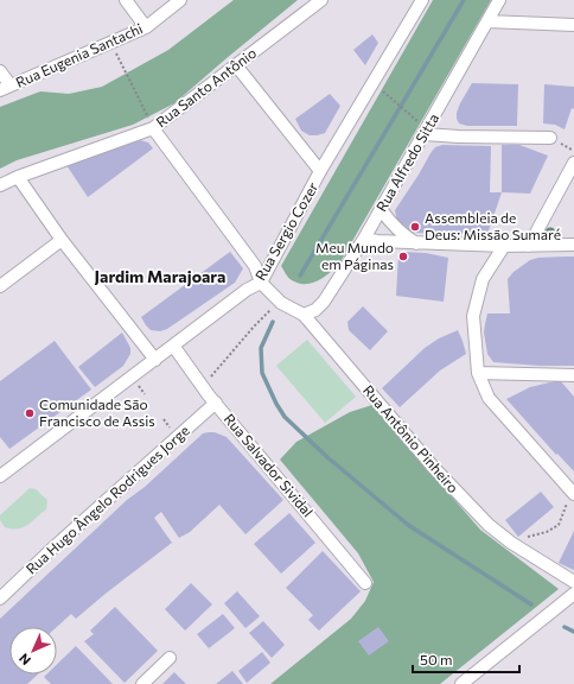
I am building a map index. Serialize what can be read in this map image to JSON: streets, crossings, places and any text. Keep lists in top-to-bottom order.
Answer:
{
  "streets": {
    "street": [
      "Rua Eugenia Santachi",
      "Rua Santo Antônio",
      "Rua Alfredo Sitta",
      "Rua Sergio Cozer",
      "Rua Antônio Pinheiro",
      "Rua Salvador Sividal",
      "Rua Hugo Ângelo Rodrigues Jorge"
    ]
  },
  "crossings": [
    ["Rua Alfredo Sitta", "Rua Antônio Pinheiro"],
    ["Rua Sergio Cozer", "Rua Antônio Pinheiro"],
    ["Rua Sergio Cozer", "Rua Salvador Sividal"],
    ["Rua Salvador Sividal", "Rua Hugo Ângelo Rodrigues Jorge"]
  ],
  "districts": ["Jardim Marajoara"],
  "places": ["Assembleia de Deus: Missão Sumaré", "Meu Mundo em Páginas", "Comunidade São Francisco de Assis"],
  "scale_bar": "50 m",
  "north": "bottom left"
}
